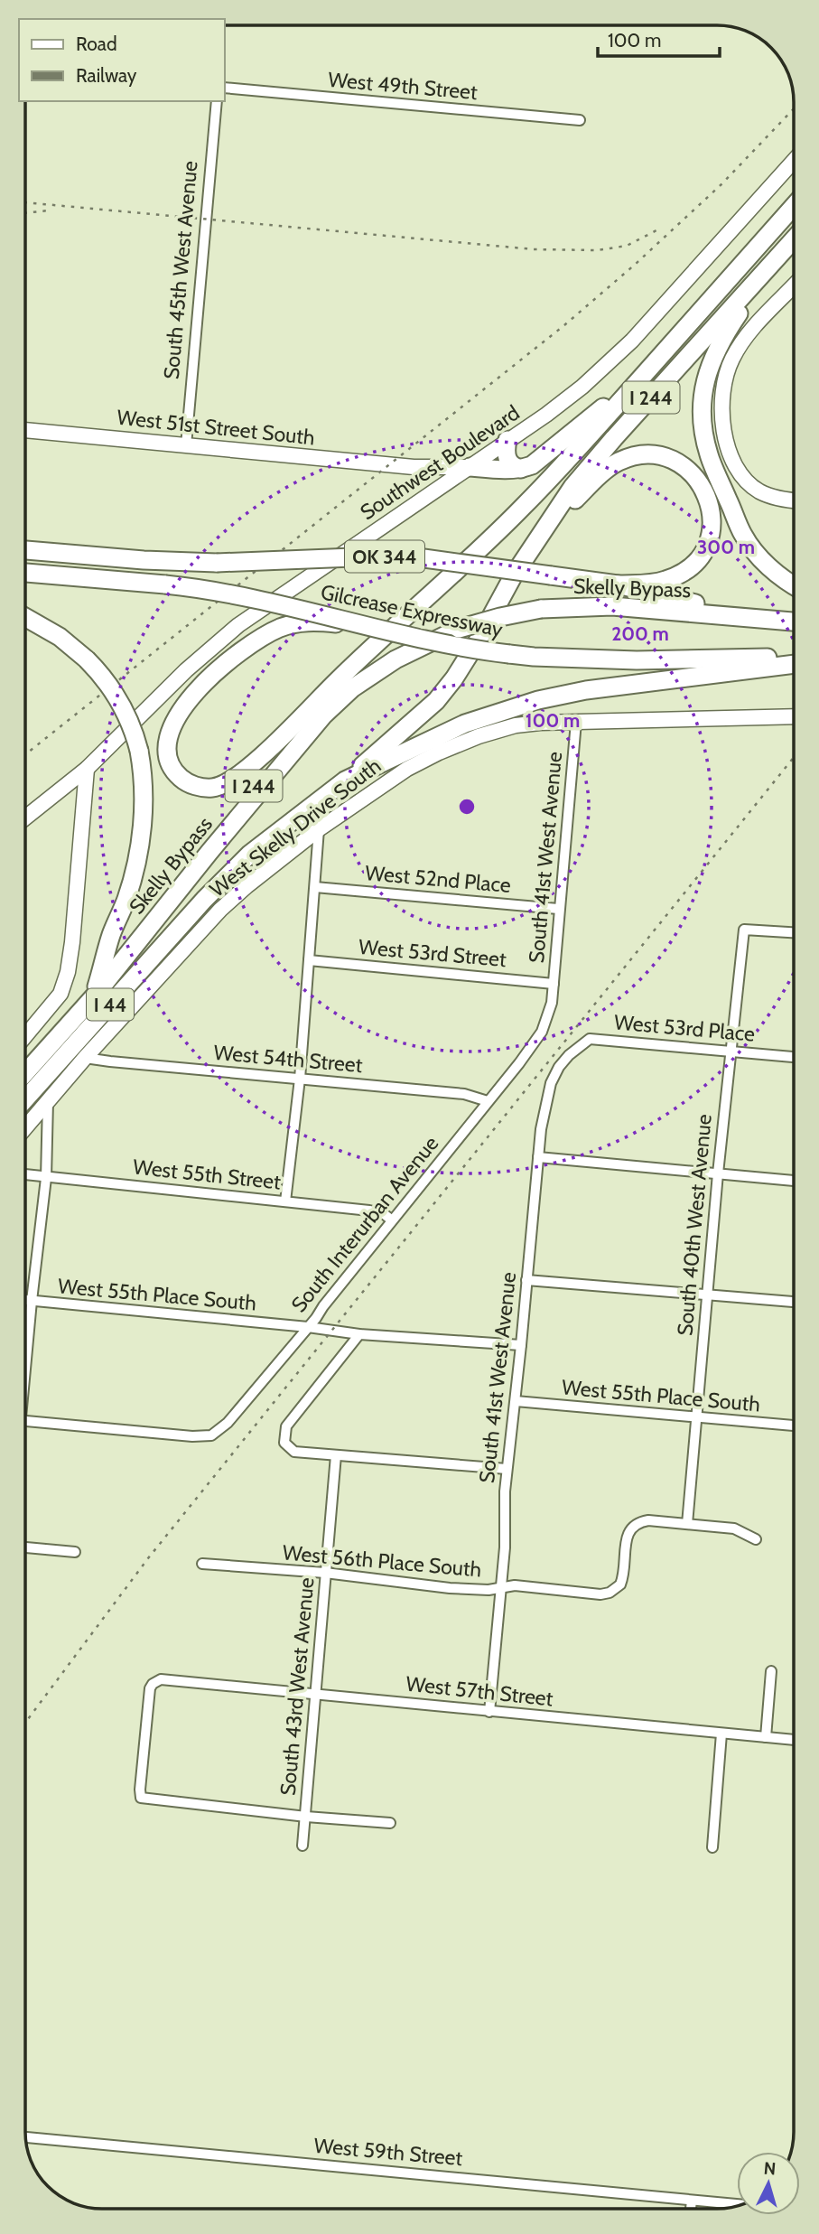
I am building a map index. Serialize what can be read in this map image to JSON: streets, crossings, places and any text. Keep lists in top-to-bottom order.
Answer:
{
  "streets": {
    "highway": [
      "I 244",
      "OK 344",
      "Skelly Bypass",
      "Gilcrease Expressway",
      "I 44"
    ],
    "street": [
      "West 49th Street",
      "South 45th West Avenue",
      "West 51st Street South",
      "Southwest Boulevard",
      "West Skelly Drive South",
      "South 41st West Avenue",
      "West 52nd Place",
      "West 53rd Street",
      "West 53rd Place",
      "West 54th Street",
      "West 55th Street",
      "South Interurban Avenue",
      "South 40th West Avenue",
      "West 55th Place South",
      "West 56th Place South",
      "South 43rd West Avenue",
      "West 57th Street",
      "West 59th Street"
    ]
  },
  "crossings": [
    ["South 45th West Avenue", "West 51st Street South"],
    ["I 244", "Skelly Bypass"],
    ["I 244", "I 44"],
    ["West 51st Street South", "Southwest Boulevard"],
    ["Skelly Bypass", "Gilcrease Expressway"],
    ["West Skelly Drive South", "South 41st West Avenue"],
    ["West Skelly Drive South", "West 54th Street"],
    ["South 41st West Avenue", "West 52nd Place"],
    ["South 41st West Avenue", "West 53rd Street"],
    ["South 41st West Avenue", "West 53rd Place"],
    ["South 41st West Avenue", "South Interurban Avenue"],
    ["South 41st West Avenue", "West 55th Place South"],
    ["South 41st West Avenue", "West 56th Place South"],
    ["South 41st West Avenue", "West 57th Street"],
    ["West 53rd Place", "South 40th West Avenue"],
    ["West 54th Street", "South Interurban Avenue"],
    ["West 55th Street", "South Interurban Avenue"],
    ["South Interurban Avenue", "West 55th Place South"],
    ["South 40th West Avenue", "West 55th Place South"],
    ["South 40th West Avenue", "West 56th Place South"],
    ["West 56th Place South", "South 43rd West Avenue"],
    ["South 43rd West Avenue", "West 57th Street"]
  ],
  "legend": ["Road", "Railway"],
  "scale_bar": "100 m",
  "north": "top",
  "rings": ["300 m", "200 m", "100 m"]
}
